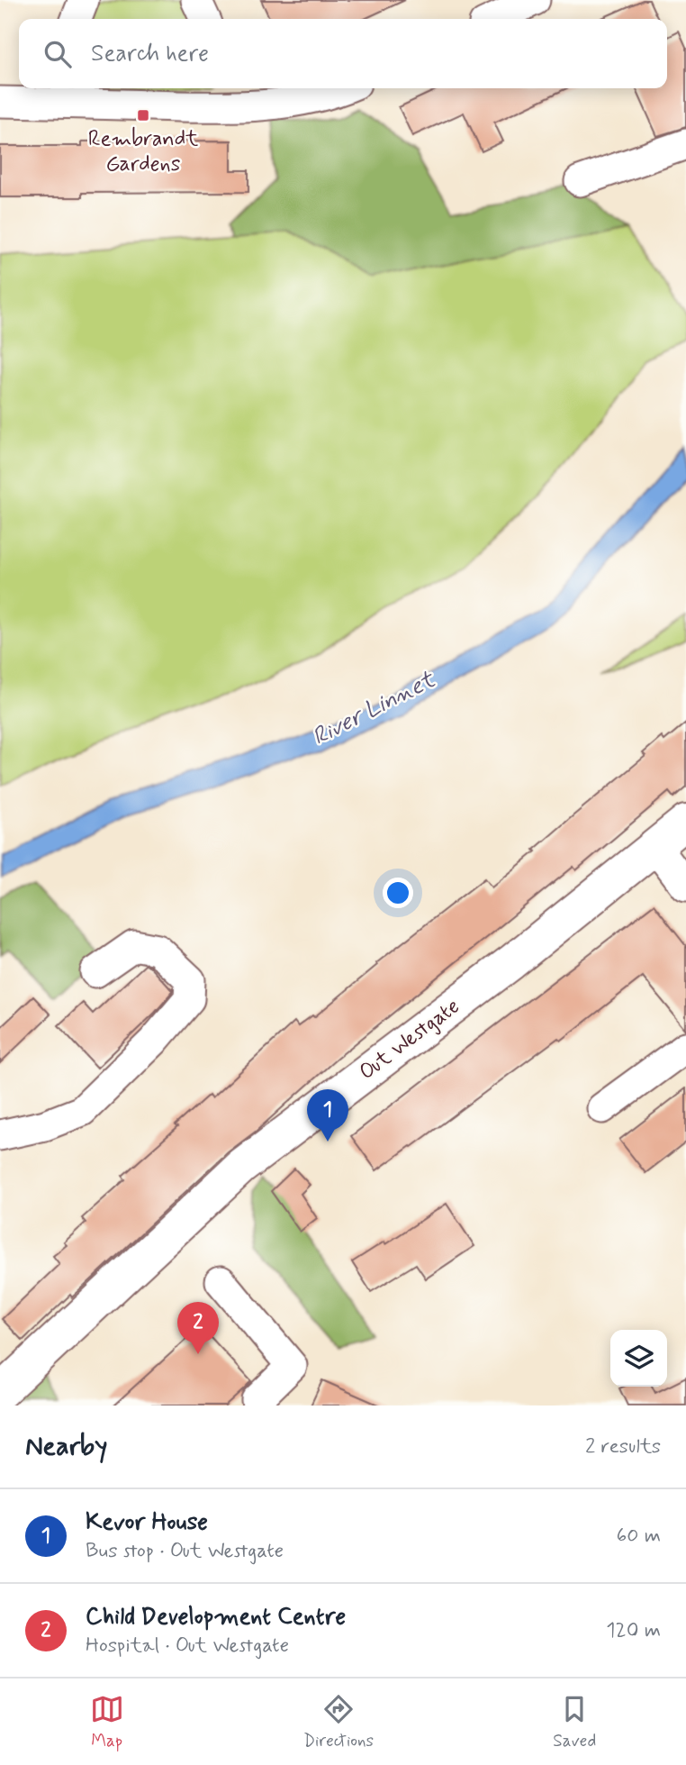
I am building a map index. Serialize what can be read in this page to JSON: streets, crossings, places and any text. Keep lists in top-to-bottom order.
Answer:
{
  "streets": {
    "main road": ["Out Westgate"]
  },
  "water": ["River Linnet"],
  "places": {
    "transit": ["Rembrandt Gardens"]
  },
  "page": {
    "search": "Search here",
    "pins": ["1", "2"],
    "heading": ["Nearby", "2 results"],
    "list": [
      {
        "mark": "1",
        "name": "Kevor House",
        "note": "Bus stop · Out Westgate",
        "value": "60 m"
      },
      {
        "mark": "2",
        "name": "Child Development Centre",
        "note": "Hospital · Out Westgate",
        "value": "120 m"
      }
    ],
    "nav": ["Map", "Directions", "Saved"]
  }
}
